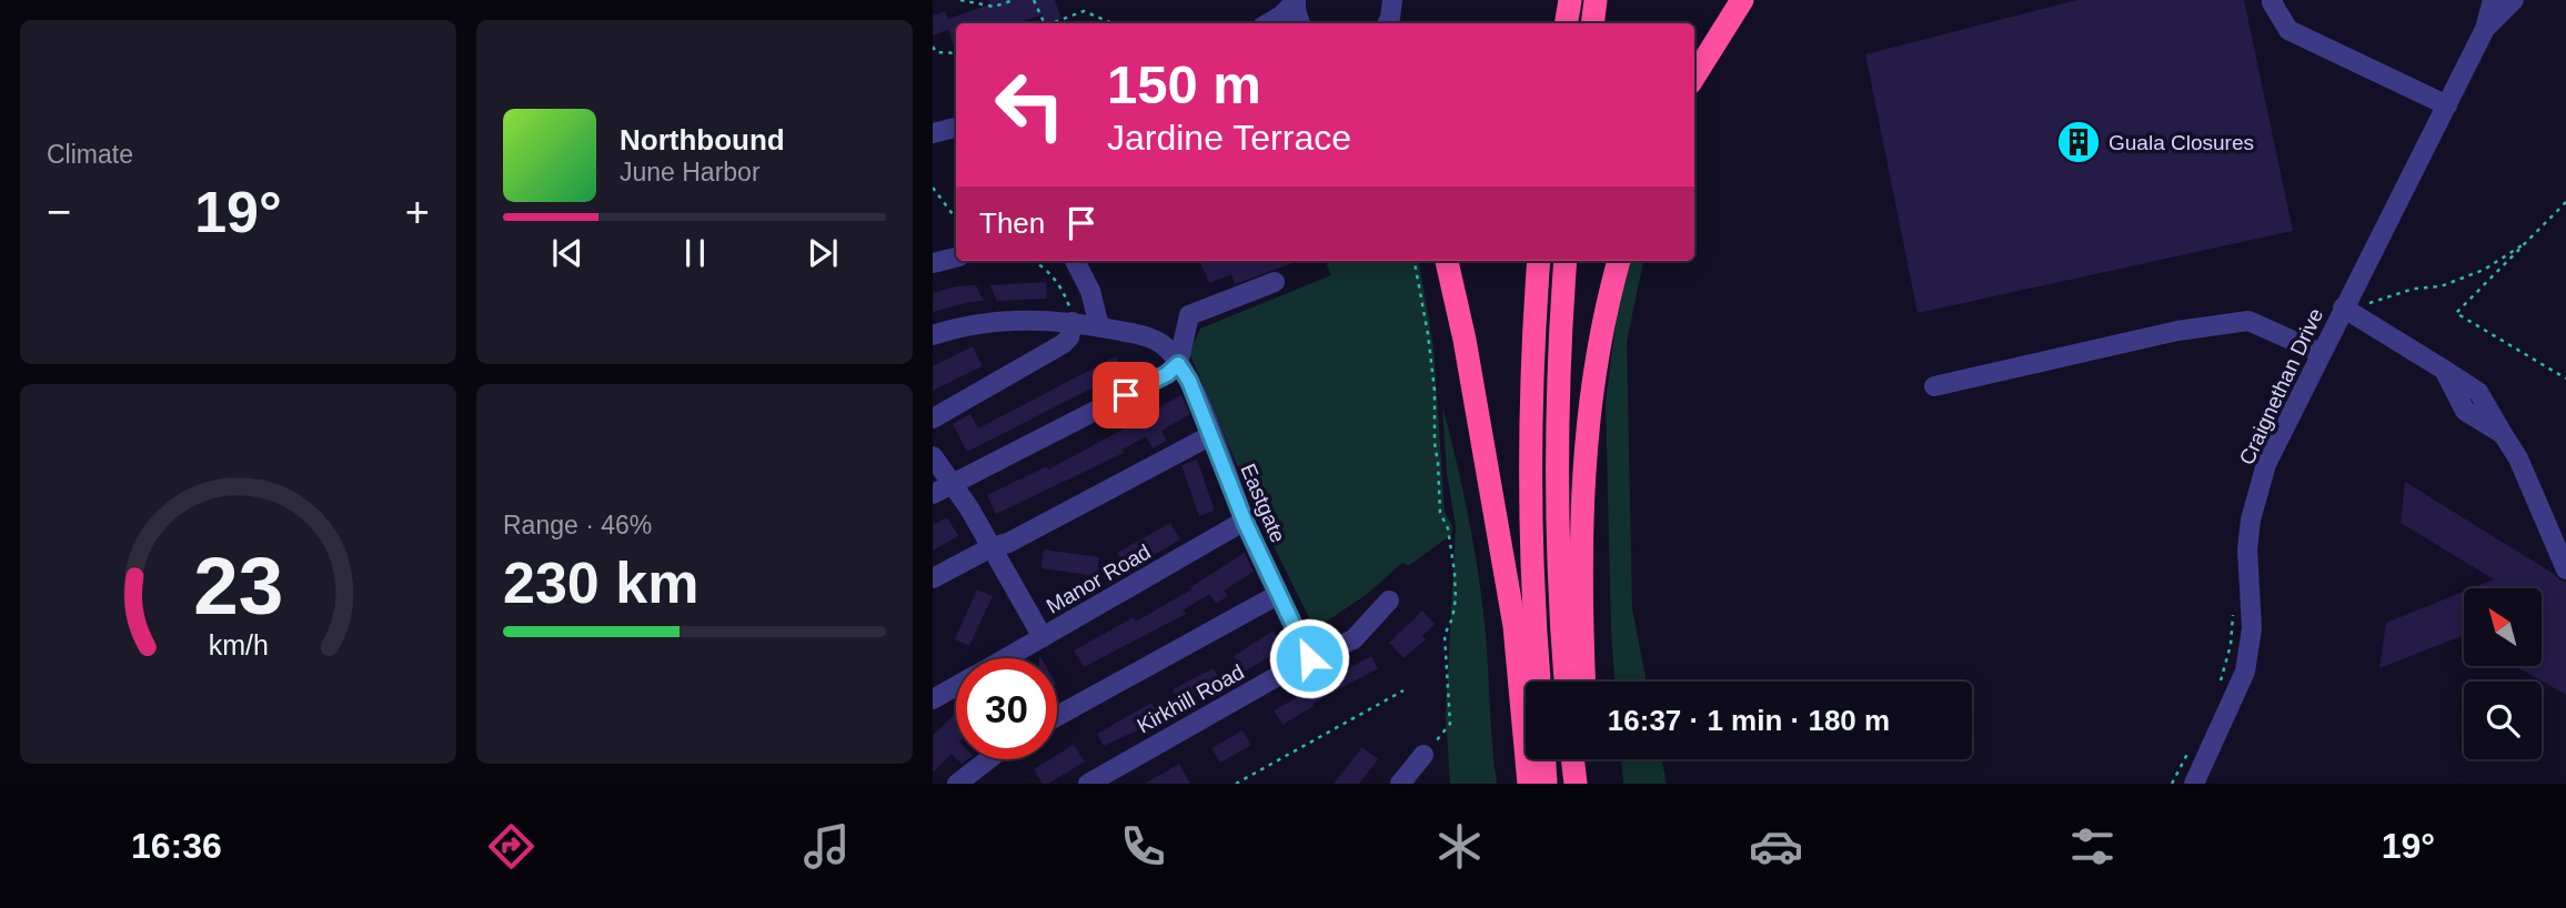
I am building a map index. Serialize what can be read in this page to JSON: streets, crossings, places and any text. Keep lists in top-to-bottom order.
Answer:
{
  "streets": {
    "street": [
      "Craignethan Drive",
      "Eastgate",
      "Manor Road",
      "Kirkhill Road"
    ]
  },
  "crossings": [
    ["Eastgate", "Manor Road"],
    ["Eastgate", "Kirkhill Road"]
  ],
  "places": {
    "building": ["Guala Closures"]
  },
  "north": "top left",
  "page": {
    "tile": [
      "Climate",
      ["Range · 46%", "230 km"]
    ],
    "turn": ["150 m", "Jardine Terrace"],
    "song": ["Northbound", "June Harbor"],
    "heat": ["−", "19°", "+"],
    "then": "Then",
    "limit": "30",
    "trip": "16:37 · 1 min · 180 m",
    "tabs": ["16:36", "19°"],
    "gauge": ["23", "km/h"]
  }
}
